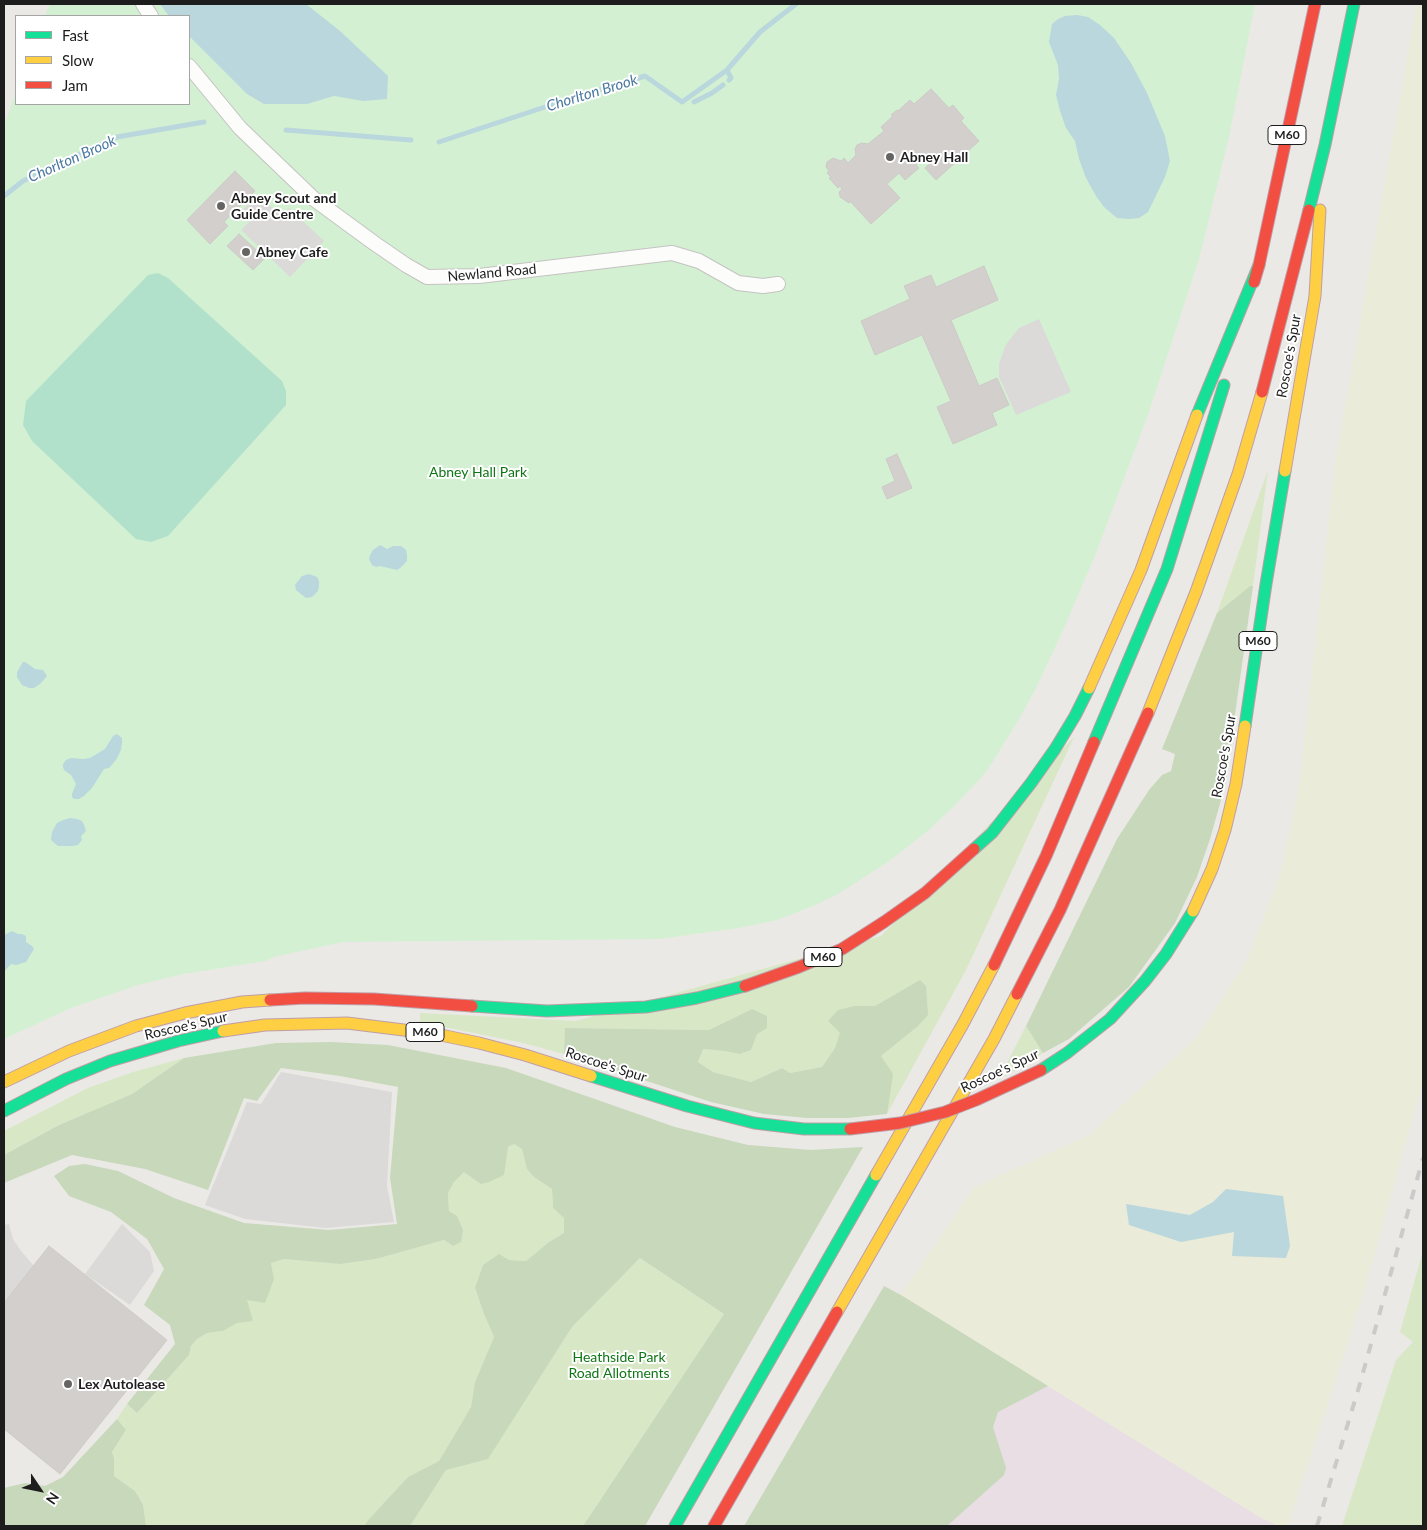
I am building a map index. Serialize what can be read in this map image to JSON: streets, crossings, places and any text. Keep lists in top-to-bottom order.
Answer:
{
  "streets": {
    "highway": ["M60", "Roscoe's Spur"],
    "street": ["Newland Road"]
  },
  "crossings": [
    ["M60", "Roscoe's Spur"]
  ],
  "water": ["Chorlton Brook"],
  "parks": ["Abney Hall Park", "Heathside Park Road Allotments"],
  "places": [
    "Abney Hall",
    "Abney Scout and Guide Centre",
    "Abney Cafe",
    "Lex Autolease"
  ],
  "legend": ["Fast", "Slow", "Jam"],
  "north": "bottom right"
}
